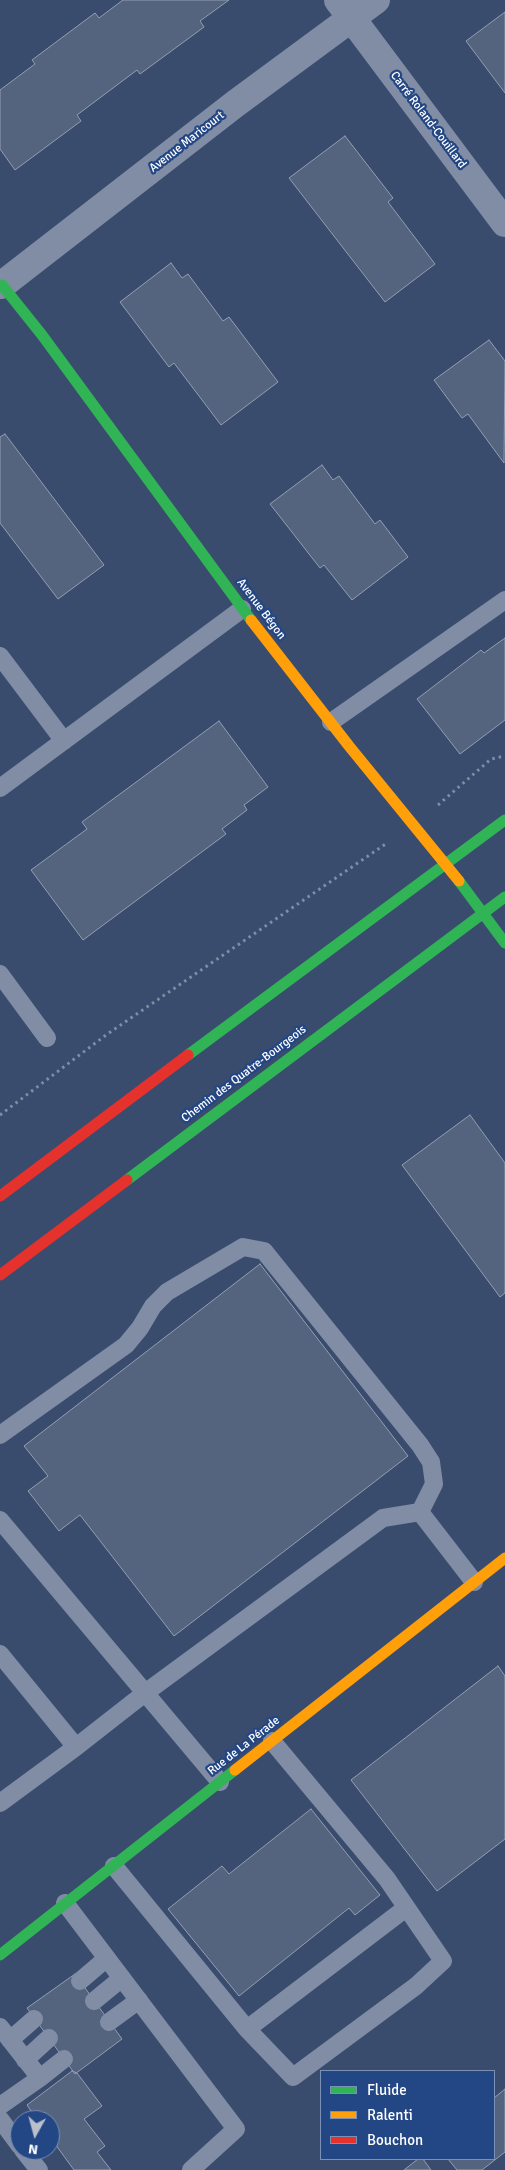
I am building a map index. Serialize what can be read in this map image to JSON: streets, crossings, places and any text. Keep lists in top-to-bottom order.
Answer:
{
  "streets": {
    "street": [
      "Carré Roland-Couillard",
      "Avenue Maricourt",
      "Avenue Bégon",
      "Chemin des Quatre-Bourgeois",
      "Rue de La Pérade"
    ]
  },
  "crossings": [
    ["Carré Roland-Couillard", "Avenue Maricourt"],
    ["Avenue Maricourt", "Avenue Bégon"],
    ["Avenue Bégon", "Chemin des Quatre-Bourgeois"]
  ],
  "legend": ["Fluide", "Ralenti", "Bouchon"],
  "north": "bottom"
}
